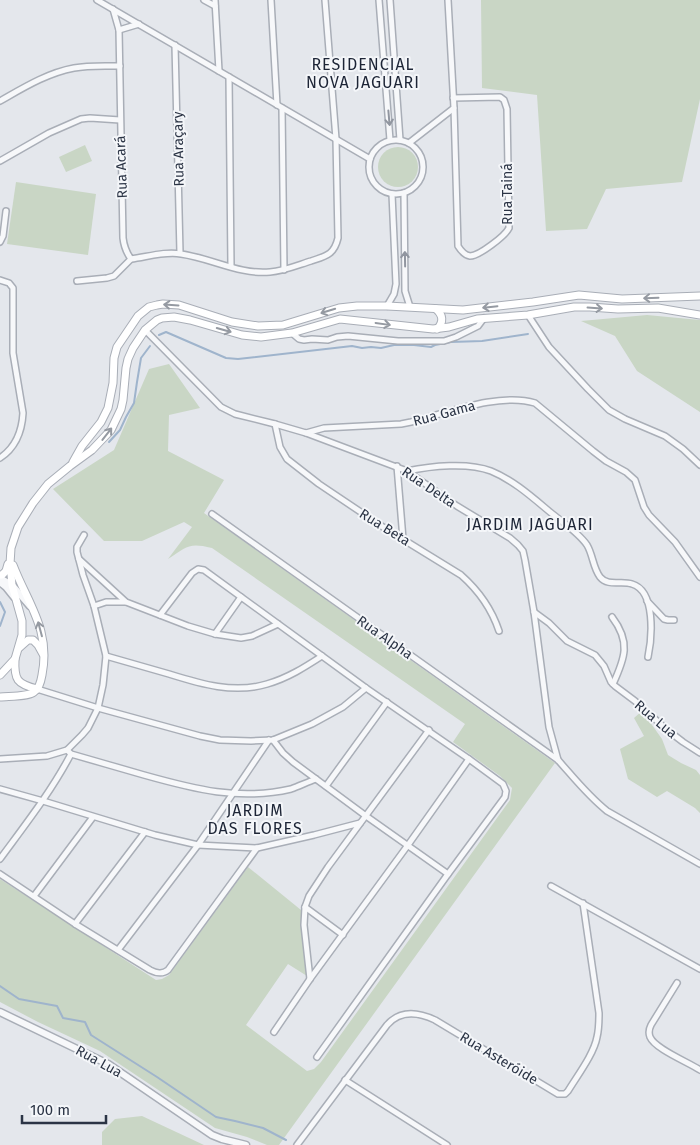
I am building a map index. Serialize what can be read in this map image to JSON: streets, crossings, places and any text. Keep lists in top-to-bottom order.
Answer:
{
  "streets": {
    "street": [
      "Rua Araçary",
      "Rua Acará",
      "Rua Tainá",
      "Rua Gama",
      "Rua Delta",
      "Rua Beta",
      "Rua Alpha",
      "Rua Lua",
      "Rua Asteróide"
    ]
  },
  "crossings": [
    ["Rua Gama", "Rua Delta"],
    ["Rua Gama", "Rua Beta"],
    ["Rua Delta", "Rua Alpha"]
  ],
  "districts": ["RESIDENCIAL NOVA JAGUARI", "JARDIM JAGUARI", "JARDIM DAS FLORES"],
  "scale_bar": "100 m"
}
